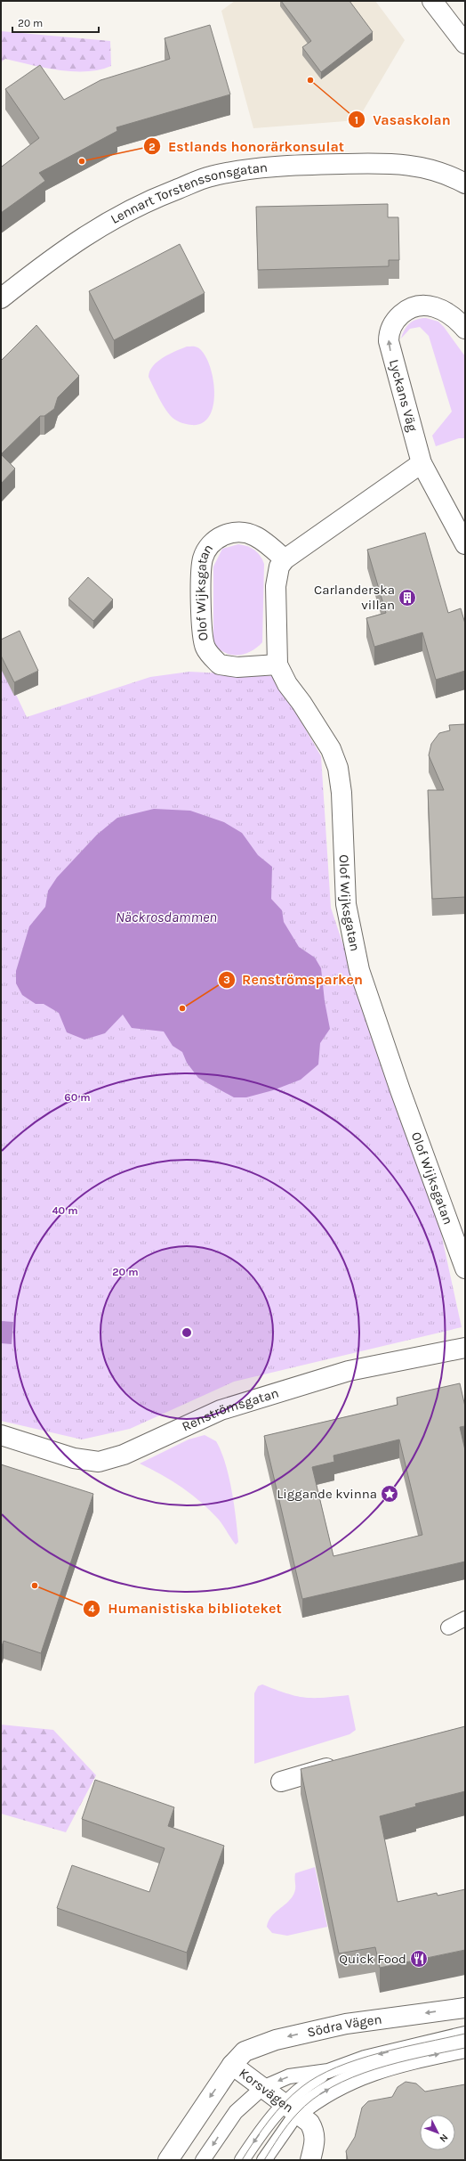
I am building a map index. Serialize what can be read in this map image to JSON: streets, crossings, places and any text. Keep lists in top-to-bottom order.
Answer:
{
  "streets": {
    "street": [
      "Lennart Torstenssonsgatan",
      "Lyckans Väg",
      "Olof Wijksgatan",
      "Renströmsgatan",
      "Södra Vägen",
      "Korsvägen"
    ]
  },
  "crossings": [
    ["Södra Vägen", "Korsvägen"]
  ],
  "one_way": ["Korsvägen"],
  "water": ["Näckrosdammen"],
  "places": {
    "other": [
      "Vasaskolan",
      "Estlands honorärkonsulat",
      "Renströmsparken",
      "Humanistiska biblioteket"
    ],
    "building": ["Carlanderska villan"],
    "place": ["Liggande kvinna"],
    "restaurant": ["Quick Food"]
  },
  "scale_bar": "20 m",
  "north": "bottom right",
  "rings": ["60 m", "40 m", "20 m"]
}
